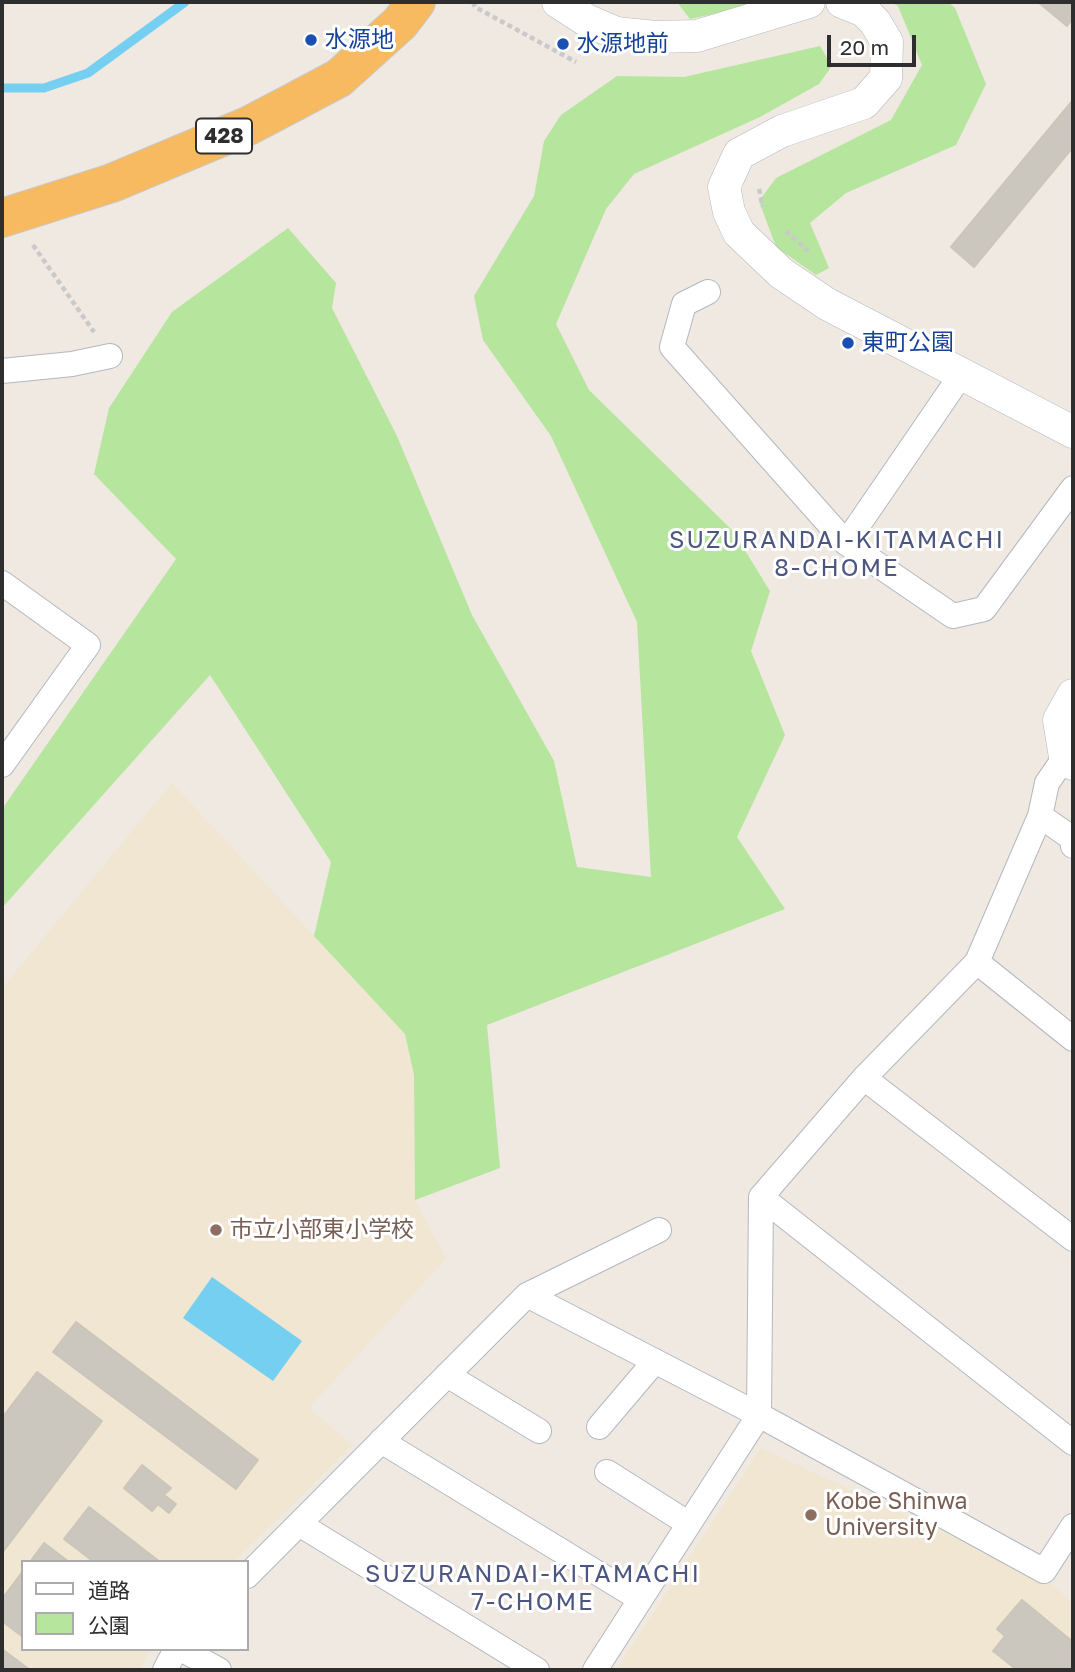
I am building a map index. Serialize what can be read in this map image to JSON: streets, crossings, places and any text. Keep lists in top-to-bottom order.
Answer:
{
  "streets": {
    "highway": ["428"]
  },
  "districts": ["SUZURANDAI-KITAMACHI 8-CHOME", "SUZURANDAI-KITAMACHI 7-CHOME"],
  "places": [
    "水源地",
    "水源地前",
    "東町公園",
    "市立小部東小学校",
    "Kobe Shinwa University"
  ],
  "legend": ["道路", "公園"],
  "scale_bar": "20 m"
}
